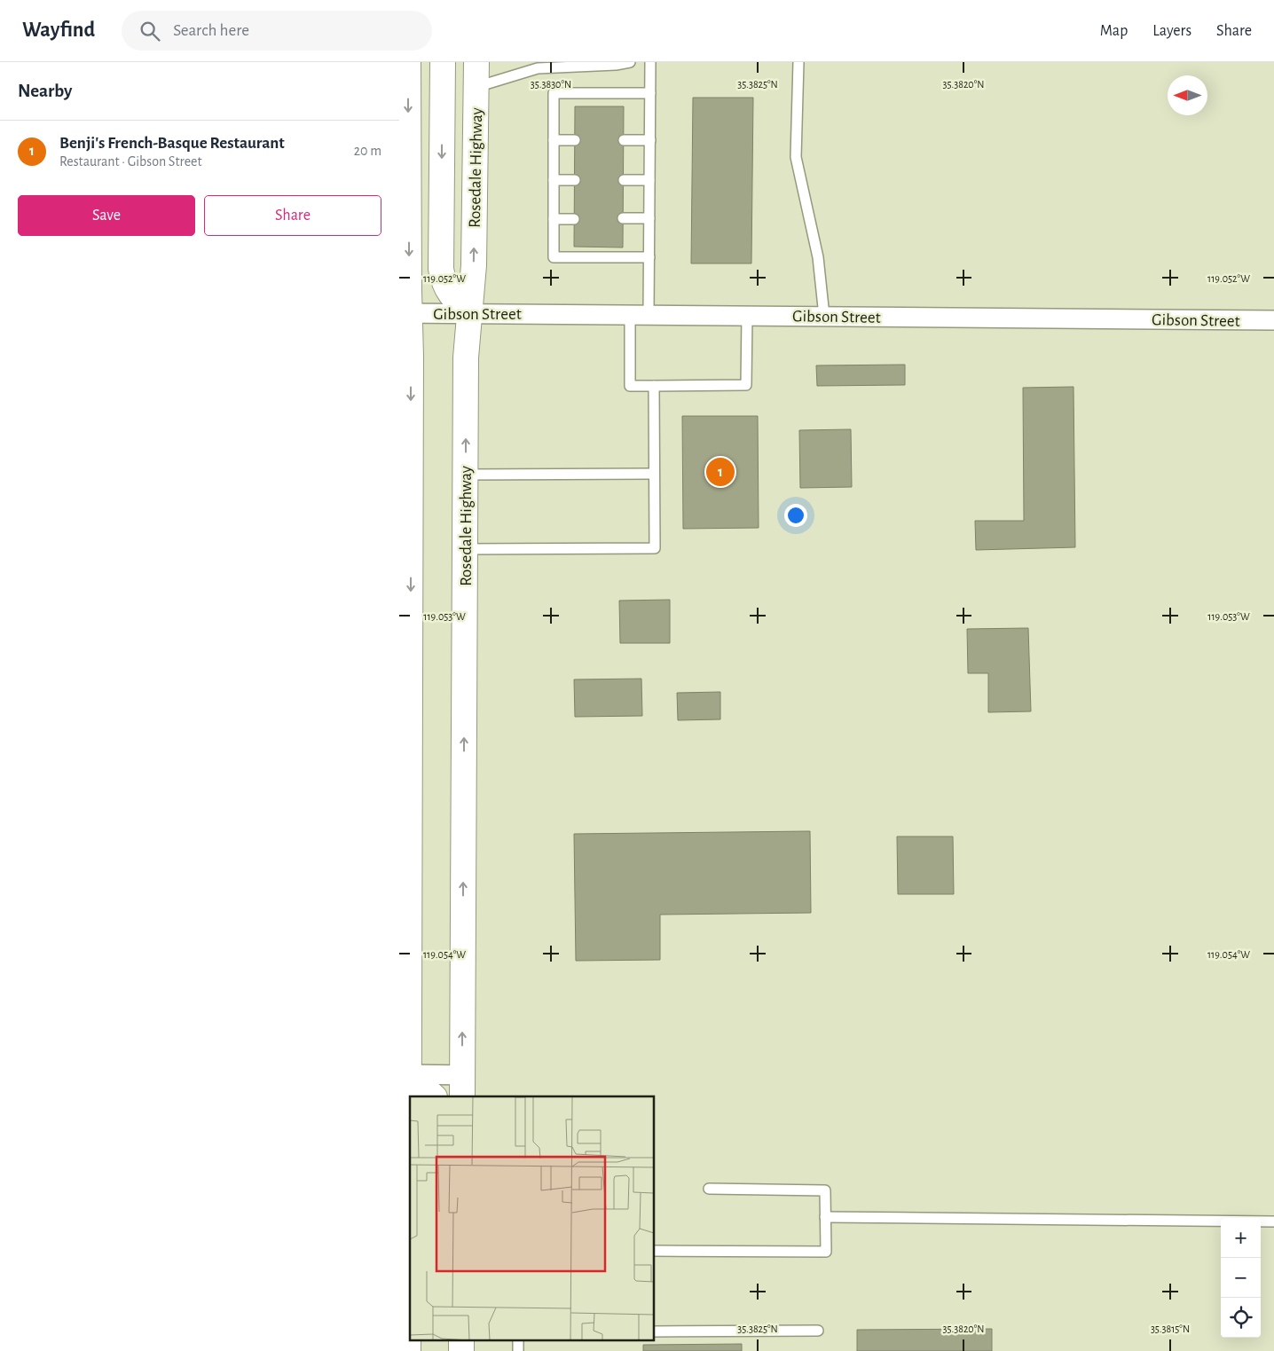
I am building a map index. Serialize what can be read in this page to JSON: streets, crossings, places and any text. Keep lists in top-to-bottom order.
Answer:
{
  "streets": {
    "main road": ["Rosedale Highway"],
    "street": ["Gibson Street"]
  },
  "crossings": [
    ["Rosedale Highway", "Gibson Street"]
  ],
  "north": "left",
  "page": {
    "header": "Wayfind",
    "search": "Search here",
    "nav": ["Map", "Layers", "Share"],
    "heading": "Nearby",
    "list": [
      {
        "mark": "1",
        "name": "Benji's French-Basque Restaurant",
        "note": "Restaurant · Gibson Street",
        "value": "20 m"
      }
    ],
    "buttons": ["Save", "Share"],
    "pins": "1",
    "map_buttons": ["+", "−"]
  },
  "coordinates": [
    "35.3830°N",
    "35.3825°N",
    "35.3820°N",
    "119.052°W",
    "119.053°W",
    "119.054°W",
    "35.3815°N"
  ]
}
